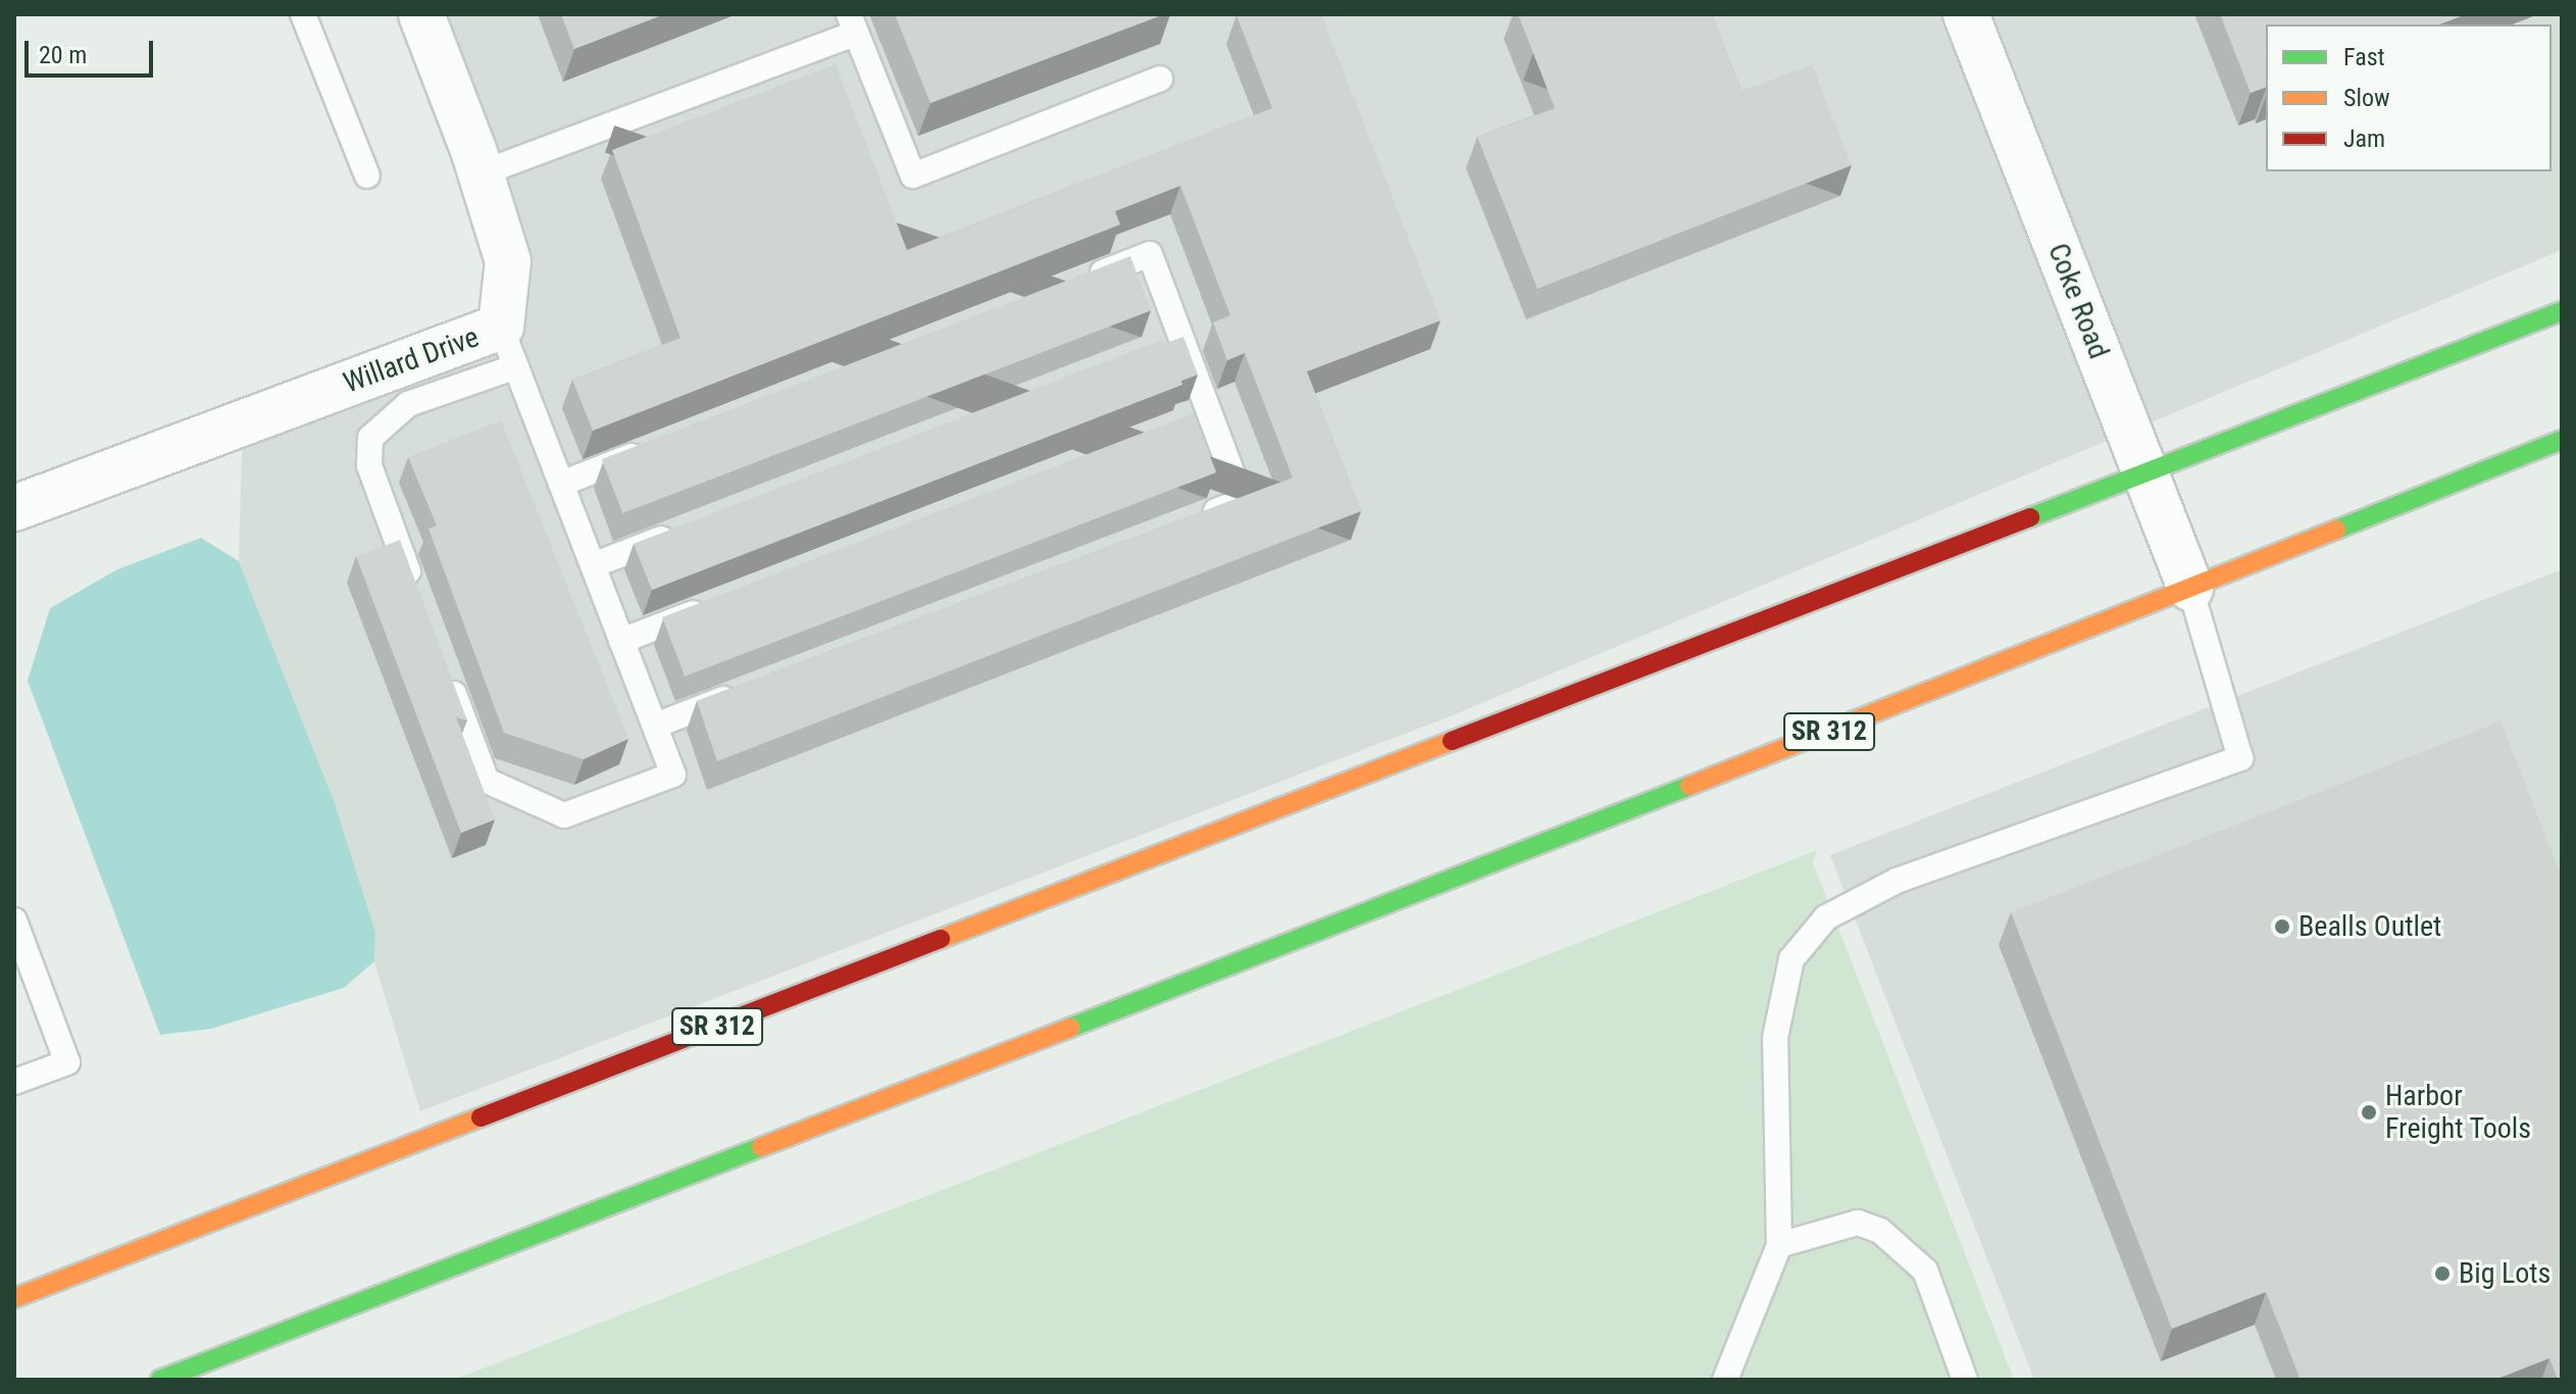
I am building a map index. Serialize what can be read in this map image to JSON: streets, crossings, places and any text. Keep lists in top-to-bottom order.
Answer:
{
  "streets": {
    "main road": ["SR 312"],
    "street": ["Coke Road", "Willard Drive"]
  },
  "crossings": [
    ["Coke Road", "SR 312"]
  ],
  "places": ["Bealls Outlet", "Harbor Freight Tools", "Big Lots"],
  "legend": ["Fast", "Slow", "Jam"],
  "scale_bar": "20 m"
}
